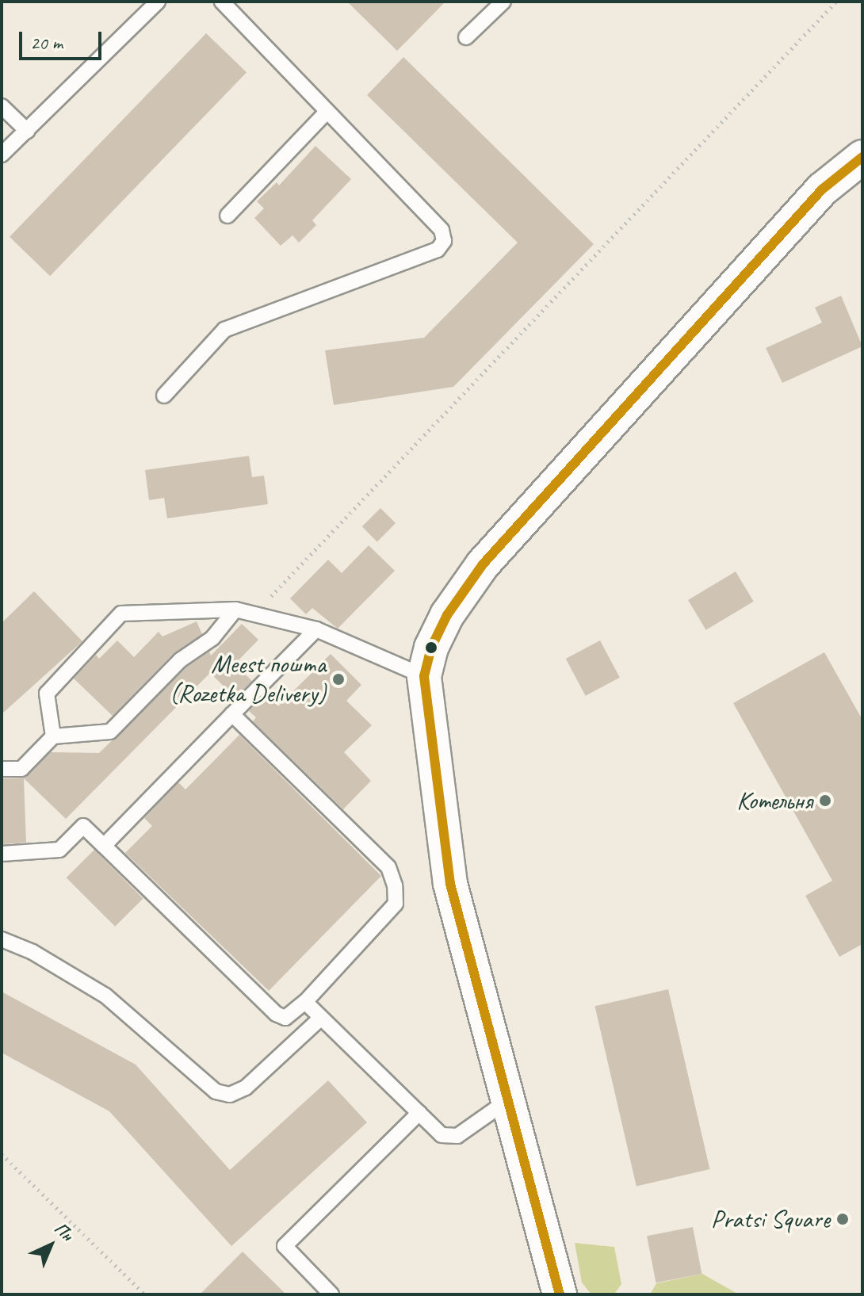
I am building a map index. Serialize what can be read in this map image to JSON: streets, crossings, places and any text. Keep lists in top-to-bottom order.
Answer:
{
  "places": ["Meest пошта (Rozetka Delivery)", "Котельня", "Pratsi Square"],
  "scale_bar": "20 m",
  "north": "top right"
}
